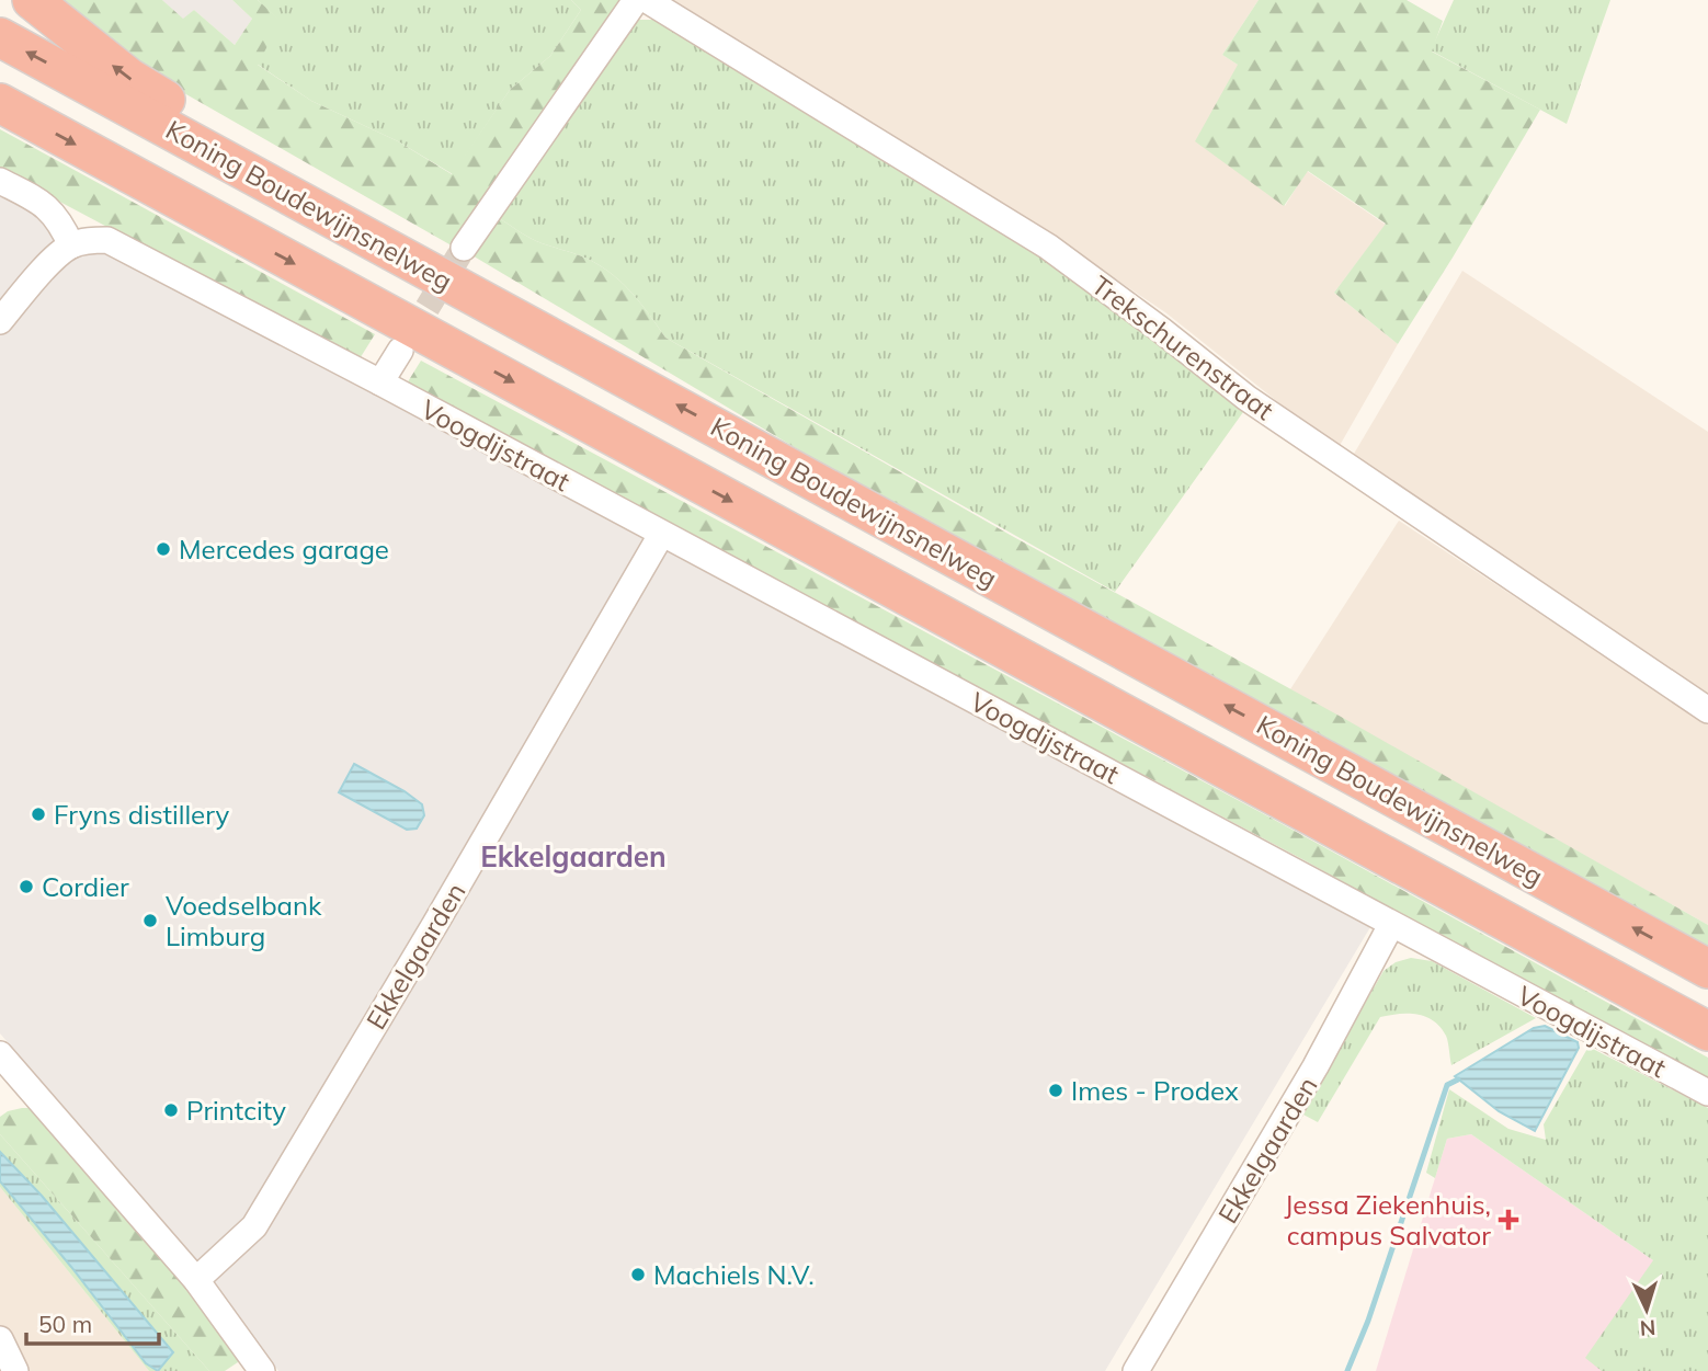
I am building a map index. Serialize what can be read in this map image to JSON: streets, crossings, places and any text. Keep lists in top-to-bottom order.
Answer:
{
  "streets": {
    "highway": ["Koning Boudewijnsnelweg"],
    "street": ["Trekschurenstraat", "Voogdijstraat", "Ekkelgaarden"]
  },
  "crossings": [
    ["Voogdijstraat", "Ekkelgaarden"]
  ],
  "districts": ["Ekkelgaarden"],
  "places": {
    "other": [
      "Mercedes garage",
      "Fryns distillery",
      "Cordier",
      "Voedselbank Limburg",
      "Imes - Prodex",
      "Printcity",
      "Machiels N.V."
    ],
    "health": ["Jessa Ziekenhuis, campus Salvator"]
  },
  "scale_bar": "50 m",
  "north": "bottom"
}
